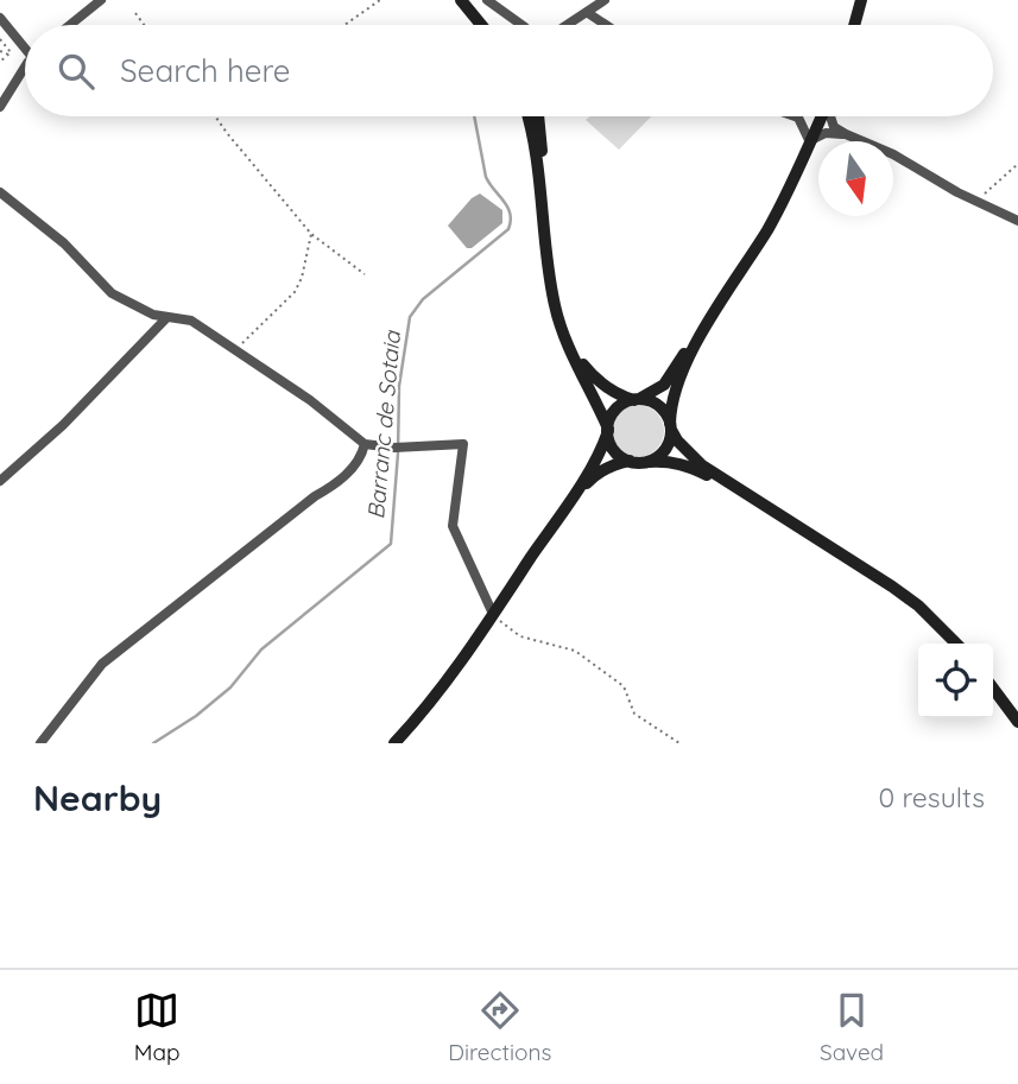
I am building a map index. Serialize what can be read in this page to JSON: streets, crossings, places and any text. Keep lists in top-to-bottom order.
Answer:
{
  "water": ["Barranc de Sotaia"],
  "north": "bottom",
  "page": {
    "search": "Search here",
    "heading": ["Nearby", "0 results"],
    "nav": ["Map", "Directions", "Saved"]
  }
}
